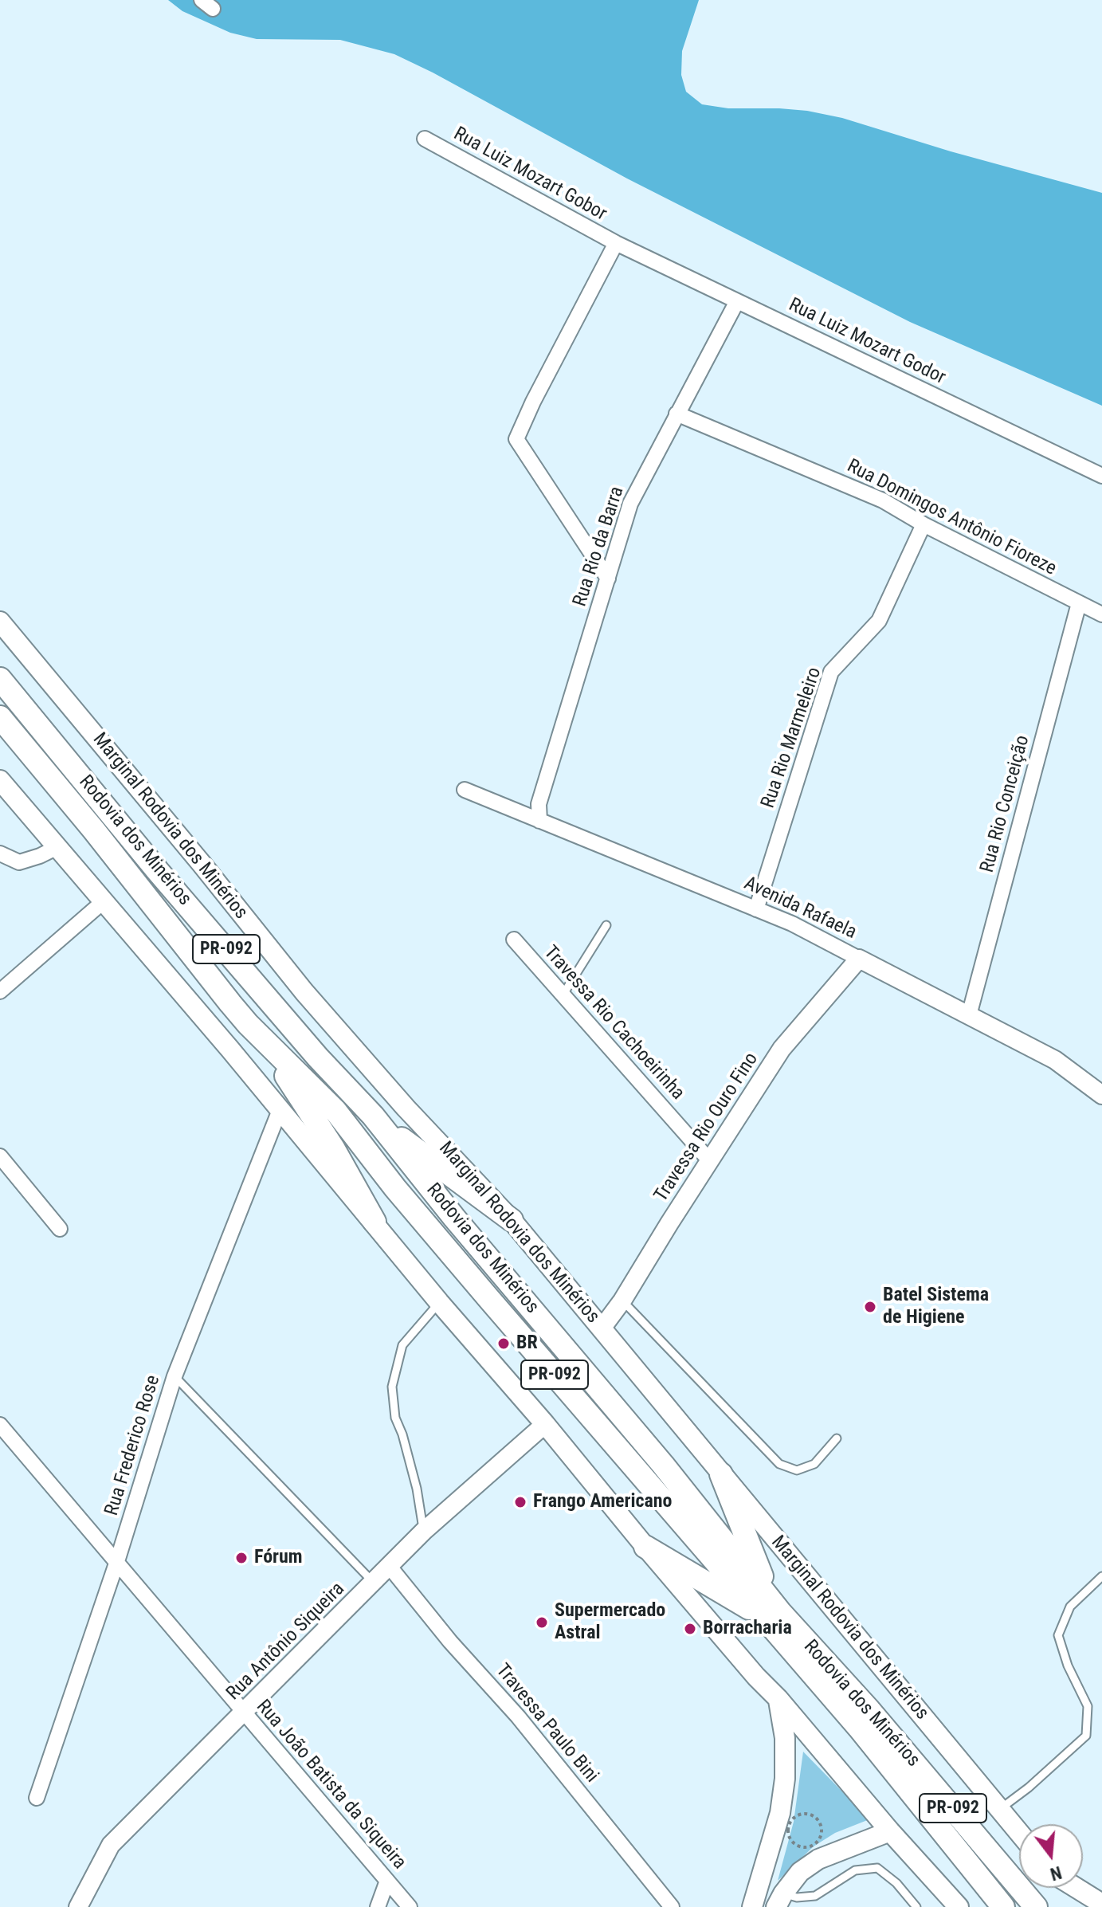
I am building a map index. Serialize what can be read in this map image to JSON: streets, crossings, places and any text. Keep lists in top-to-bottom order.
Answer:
{
  "streets": {
    "main road": ["Marginal Rodovia dos Minérios", "Rodovia dos Minérios", "PR-092"],
    "street": [
      "Rua Luiz Mozart Gobor",
      "Rua Luiz Mozart Godor",
      "Rua Domingos Antônio Fioreze",
      "Rua Rio da Barra",
      "Rua Rio Marmeleiro",
      "Rua Rio Conceição",
      "Avenida Rafaela",
      "Travessa Rio Cachoeirinha",
      "Travessa Rio Ouro Fino",
      "Rua Frederico Rose",
      "Rua Antônio Siqueira",
      "Travessa Paulo Bini",
      "Rua João Batista da Siqueira"
    ]
  },
  "crossings": [
    ["Rua Luiz Mozart Gobor", "Rua Luiz Mozart Godor"],
    ["Rua Luiz Mozart Godor", "Rua Rio da Barra"],
    ["Rua Domingos Antônio Fioreze", "Rua Rio da Barra"],
    ["Rua Domingos Antônio Fioreze", "Rua Rio Marmeleiro"],
    ["Rua Domingos Antônio Fioreze", "Rua Rio Conceição"],
    ["Rua Rio da Barra", "Avenida Rafaela"],
    ["Rua Rio Marmeleiro", "Avenida Rafaela"],
    ["Rua Rio Conceição", "Avenida Rafaela"],
    ["Marginal Rodovia dos Minérios", "Travessa Rio Ouro Fino"],
    ["Avenida Rafaela", "Travessa Rio Ouro Fino"],
    ["Travessa Rio Cachoeirinha", "Travessa Rio Ouro Fino"],
    ["Rua Frederico Rose", "Rua João Batista da Siqueira"],
    ["Rua Antônio Siqueira", "Travessa Paulo Bini"],
    ["Rua Antônio Siqueira", "Rua João Batista da Siqueira"]
  ],
  "places": [
    "Batel Sistema de Higiene",
    "BR",
    "Frango Americano",
    "Fórum",
    "Supermercado Astral",
    "Borracharia"
  ],
  "north": "bottom"
}
